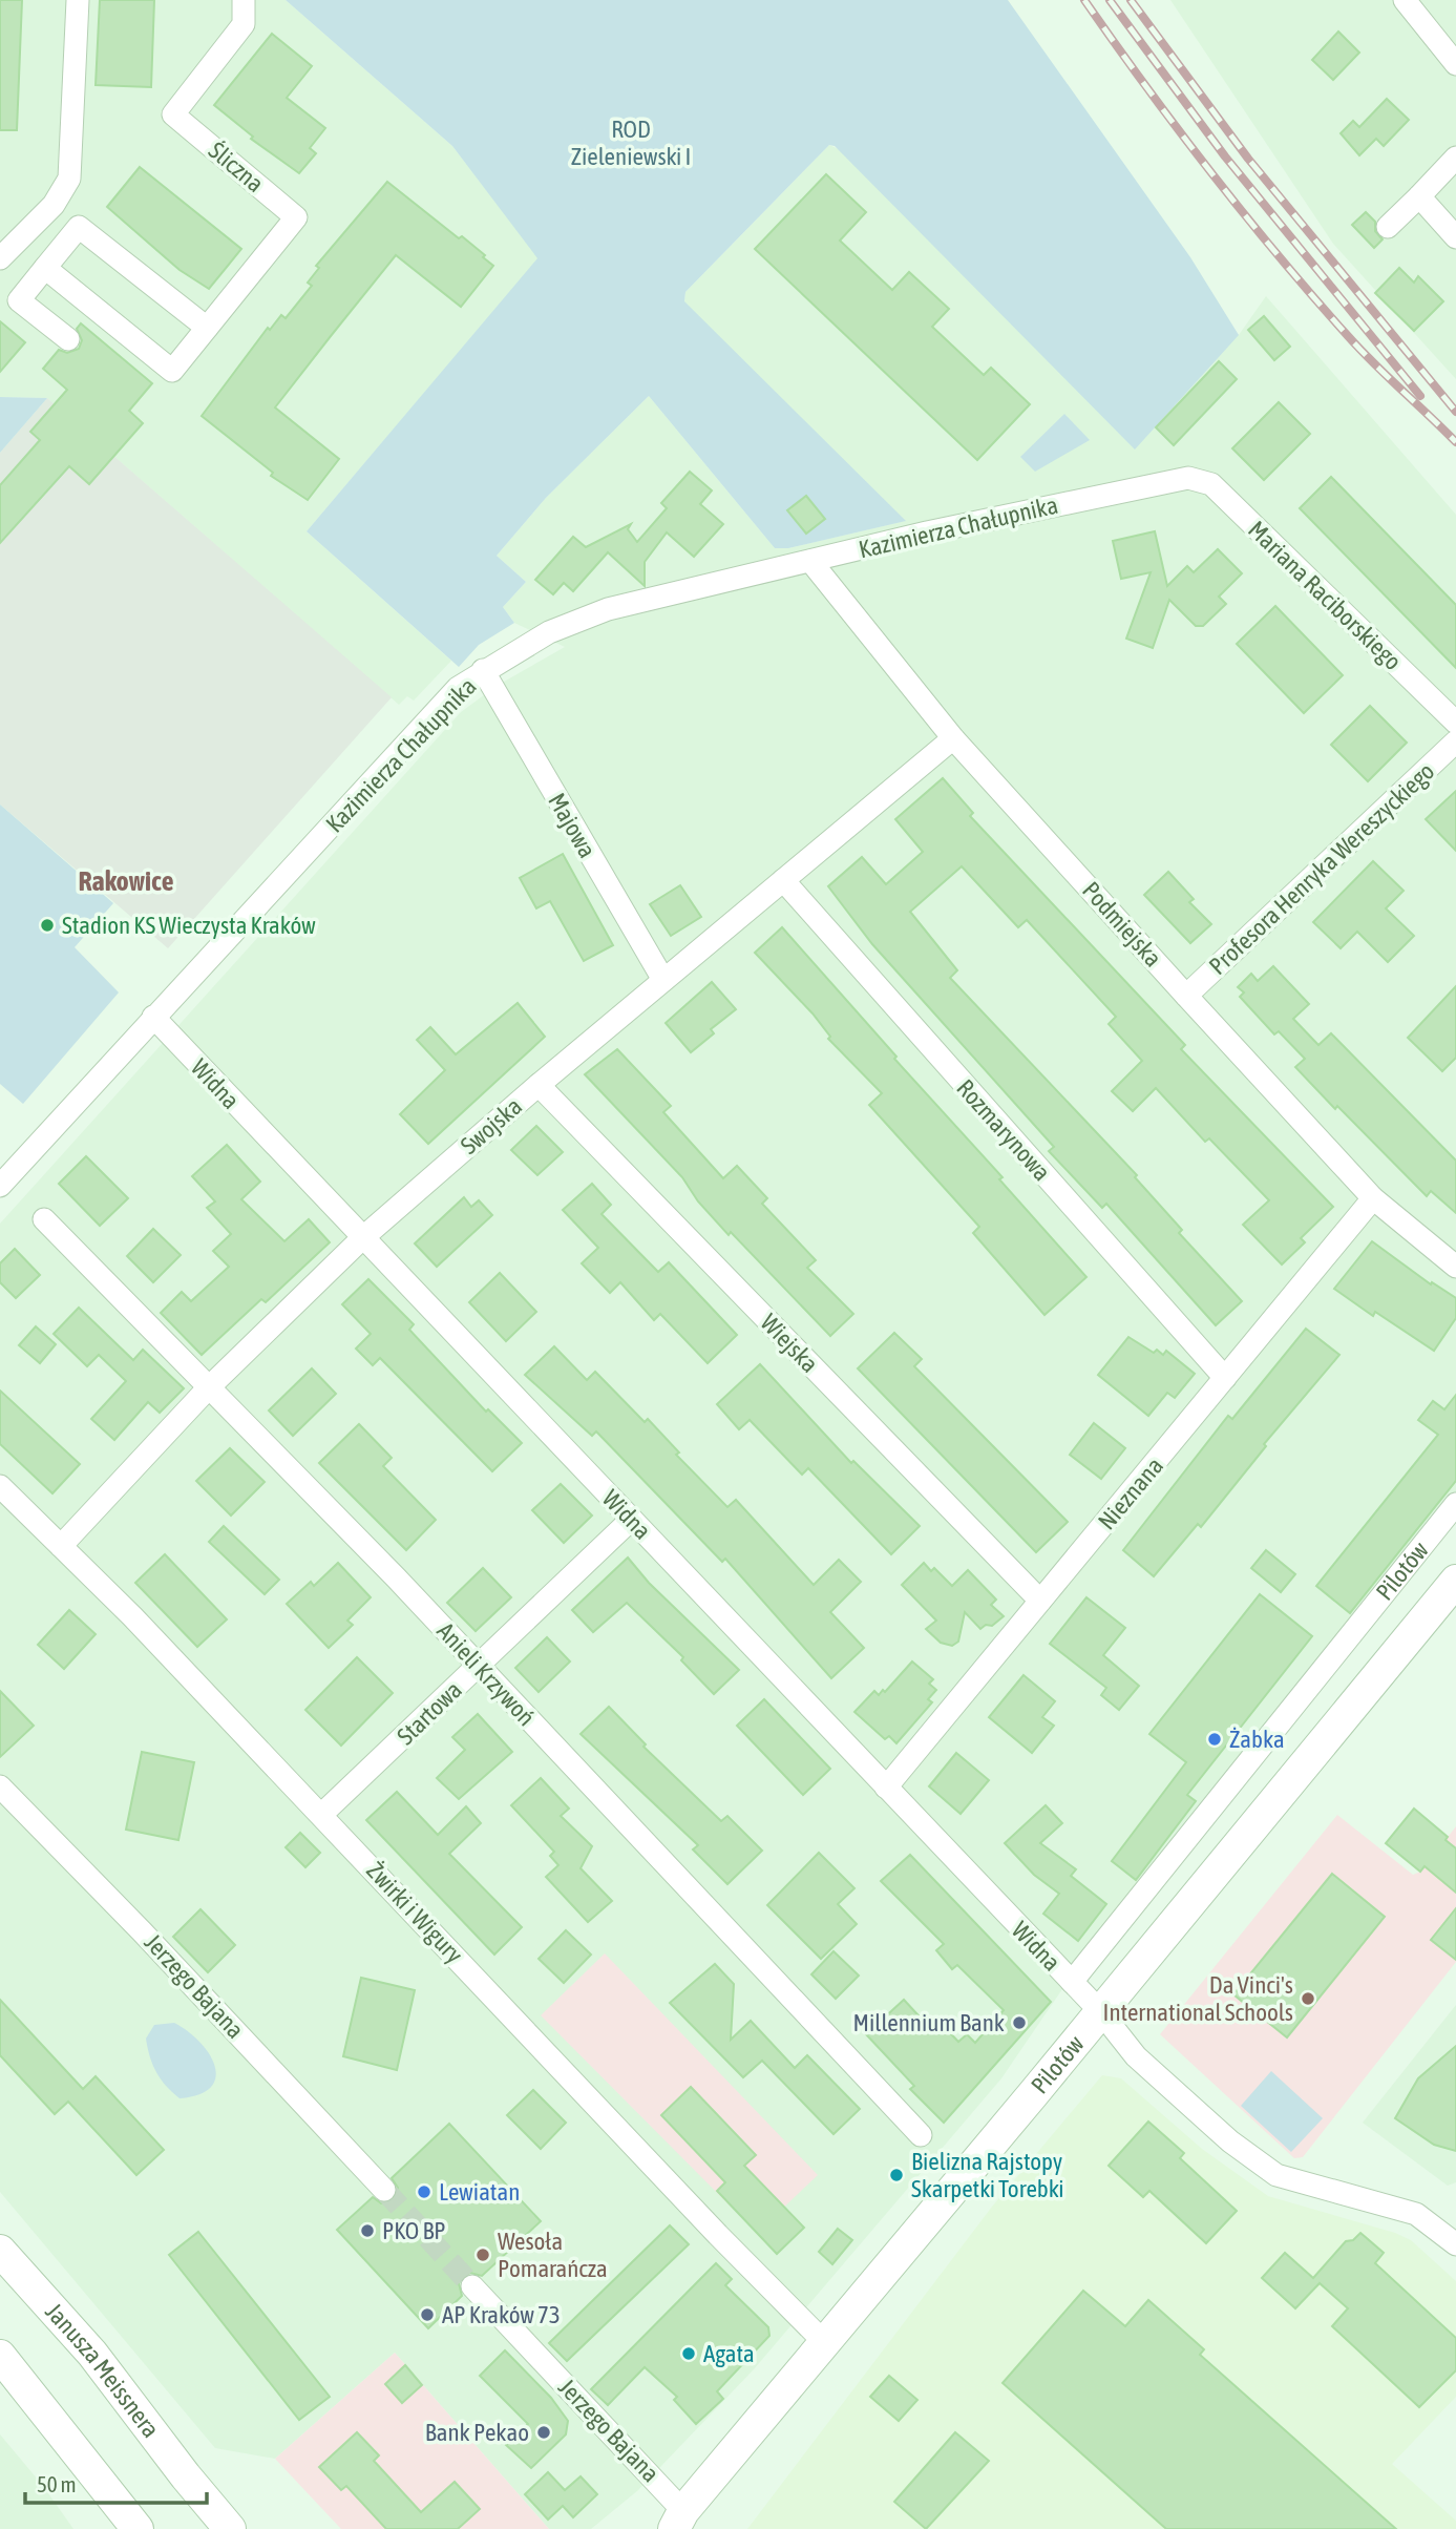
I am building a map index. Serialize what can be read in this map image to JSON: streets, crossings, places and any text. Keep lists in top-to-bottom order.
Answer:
{
  "streets": {
    "street": [
      "Śliczna",
      "Kazimierza Chałupnika",
      "Mariana Raciborskiego",
      "Majowa",
      "Profesora Henryka Wereszyckiego",
      "Podmiejska",
      "Widna",
      "Swojska",
      "Rozmarynowa",
      "Wiejska",
      "Nieznana",
      "Pilotów",
      "Anieli Krzywoń",
      "Startowa",
      "Żwirki i Wigury",
      "Jerzego Bajana",
      "Janusza Meissnera"
    ]
  },
  "crossings": [
    ["Kazimierza Chałupnika", "Mariana Raciborskiego"],
    ["Kazimierza Chałupnika", "Majowa"],
    ["Kazimierza Chałupnika", "Podmiejska"],
    ["Kazimierza Chałupnika", "Widna"],
    ["Majowa", "Swojska"],
    ["Profesora Henryka Wereszyckiego", "Podmiejska"],
    ["Podmiejska", "Swojska"],
    ["Podmiejska", "Nieznana"],
    ["Widna", "Swojska"],
    ["Widna", "Nieznana"],
    ["Widna", "Pilotów"],
    ["Widna", "Startowa"],
    ["Swojska", "Rozmarynowa"],
    ["Swojska", "Wiejska"],
    ["Swojska", "Anieli Krzywoń"],
    ["Swojska", "Żwirki i Wigury"],
    ["Rozmarynowa", "Nieznana"],
    ["Wiejska", "Nieznana"],
    ["Pilotów", "Żwirki i Wigury"],
    ["Pilotów", "Jerzego Bajana"],
    ["Anieli Krzywoń", "Startowa"],
    ["Startowa", "Żwirki i Wigury"]
  ],
  "districts": ["Rakowice"],
  "parks": ["ROD Zieleniewski I"],
  "places": [
    "Stadion KS Wieczysta Kraków",
    "Żabka",
    "Da Vinci's International Schools",
    "Millennium Bank",
    "Bielizna Rajstopy Skarpetki Torebki",
    "Lewiatan",
    "PKO BP",
    "Wesoła Pomarańcza",
    "AP Kraków 73",
    "Agata",
    "Bank Pekao"
  ],
  "scale_bar": "50 m"
}
